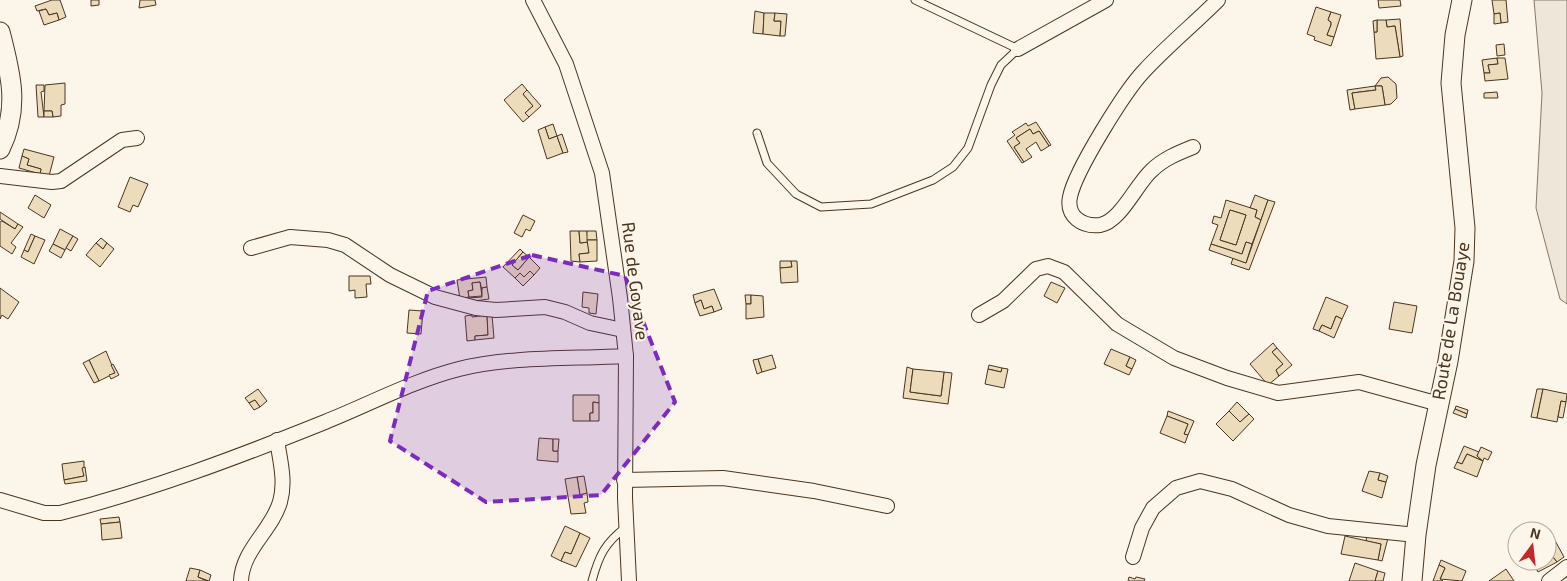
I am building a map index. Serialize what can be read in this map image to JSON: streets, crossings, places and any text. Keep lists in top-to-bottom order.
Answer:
{
  "streets": {
    "main road": ["Route de La Bouaye"],
    "street": ["Rue de Goyave"]
  },
  "north": "top"
}
